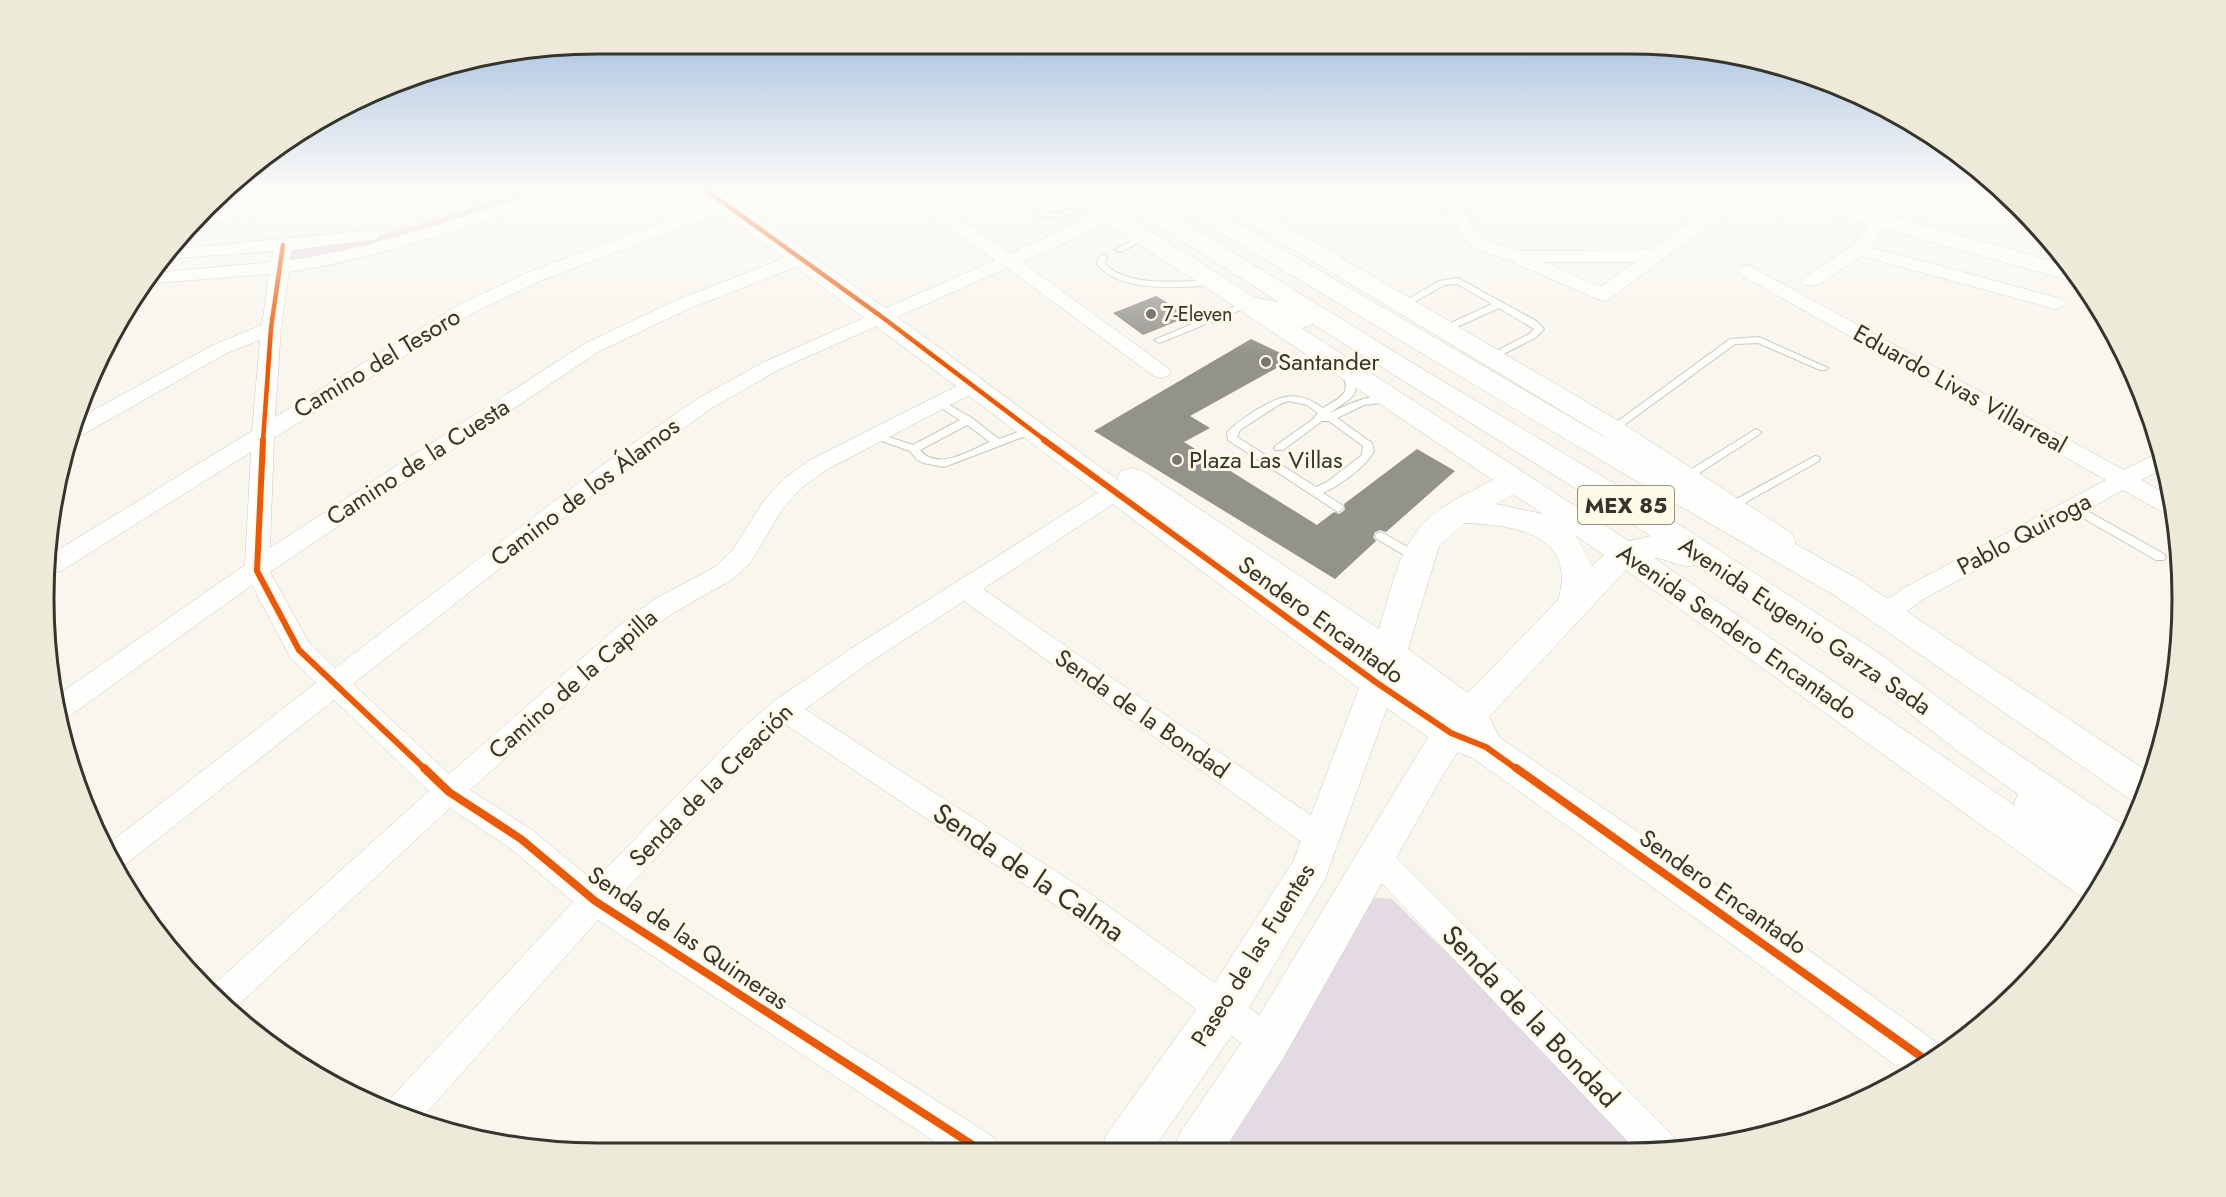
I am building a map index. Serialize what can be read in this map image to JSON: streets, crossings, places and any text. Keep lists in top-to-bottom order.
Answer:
{
  "streets": {
    "main road": [
      "MEX 85",
      "Sendero Encantado",
      "Avenida Eugenio Garza Sada",
      "Avenida Sendero Encantado",
      "Paseo de las Fuentes"
    ],
    "street": [
      "Camino del Tesoro",
      "Eduardo Livas Villarreal",
      "Camino de la Cuesta",
      "Camino de los Álamos",
      "Pablo Quiroga",
      "Camino de la Capilla",
      "Senda de la Bondad",
      "Senda de la Creación",
      "Senda de la Calma",
      "Senda de las Quimeras"
    ]
  },
  "crossings": [
    ["Eduardo Livas Villarreal", "Pablo Quiroga"],
    ["Camino de la Cuesta", "Sendero Encantado"],
    ["Camino de la Cuesta", "Senda de las Quimeras"],
    ["Camino de los Álamos", "Sendero Encantado"],
    ["Camino de los Álamos", "Senda de las Quimeras"],
    ["Pablo Quiroga", "Avenida Eugenio Garza Sada"],
    ["Sendero Encantado", "Camino de la Capilla"],
    ["Sendero Encantado", "Senda de la Creación"],
    ["Sendero Encantado", "Paseo de las Fuentes"],
    ["Avenida Sendero Encantado", "Paseo de las Fuentes"],
    ["Camino de la Capilla", "Senda de las Quimeras"],
    ["Senda de la Bondad", "Senda de la Creación"],
    ["Senda de la Bondad", "Paseo de las Fuentes"],
    ["Senda de la Creación", "Senda de la Calma"],
    ["Senda de la Creación", "Senda de las Quimeras"],
    ["Senda de la Calma", "Paseo de las Fuentes"]
  ],
  "places": ["7-Eleven", "Santander", "Plaza Las Villas"]
}
